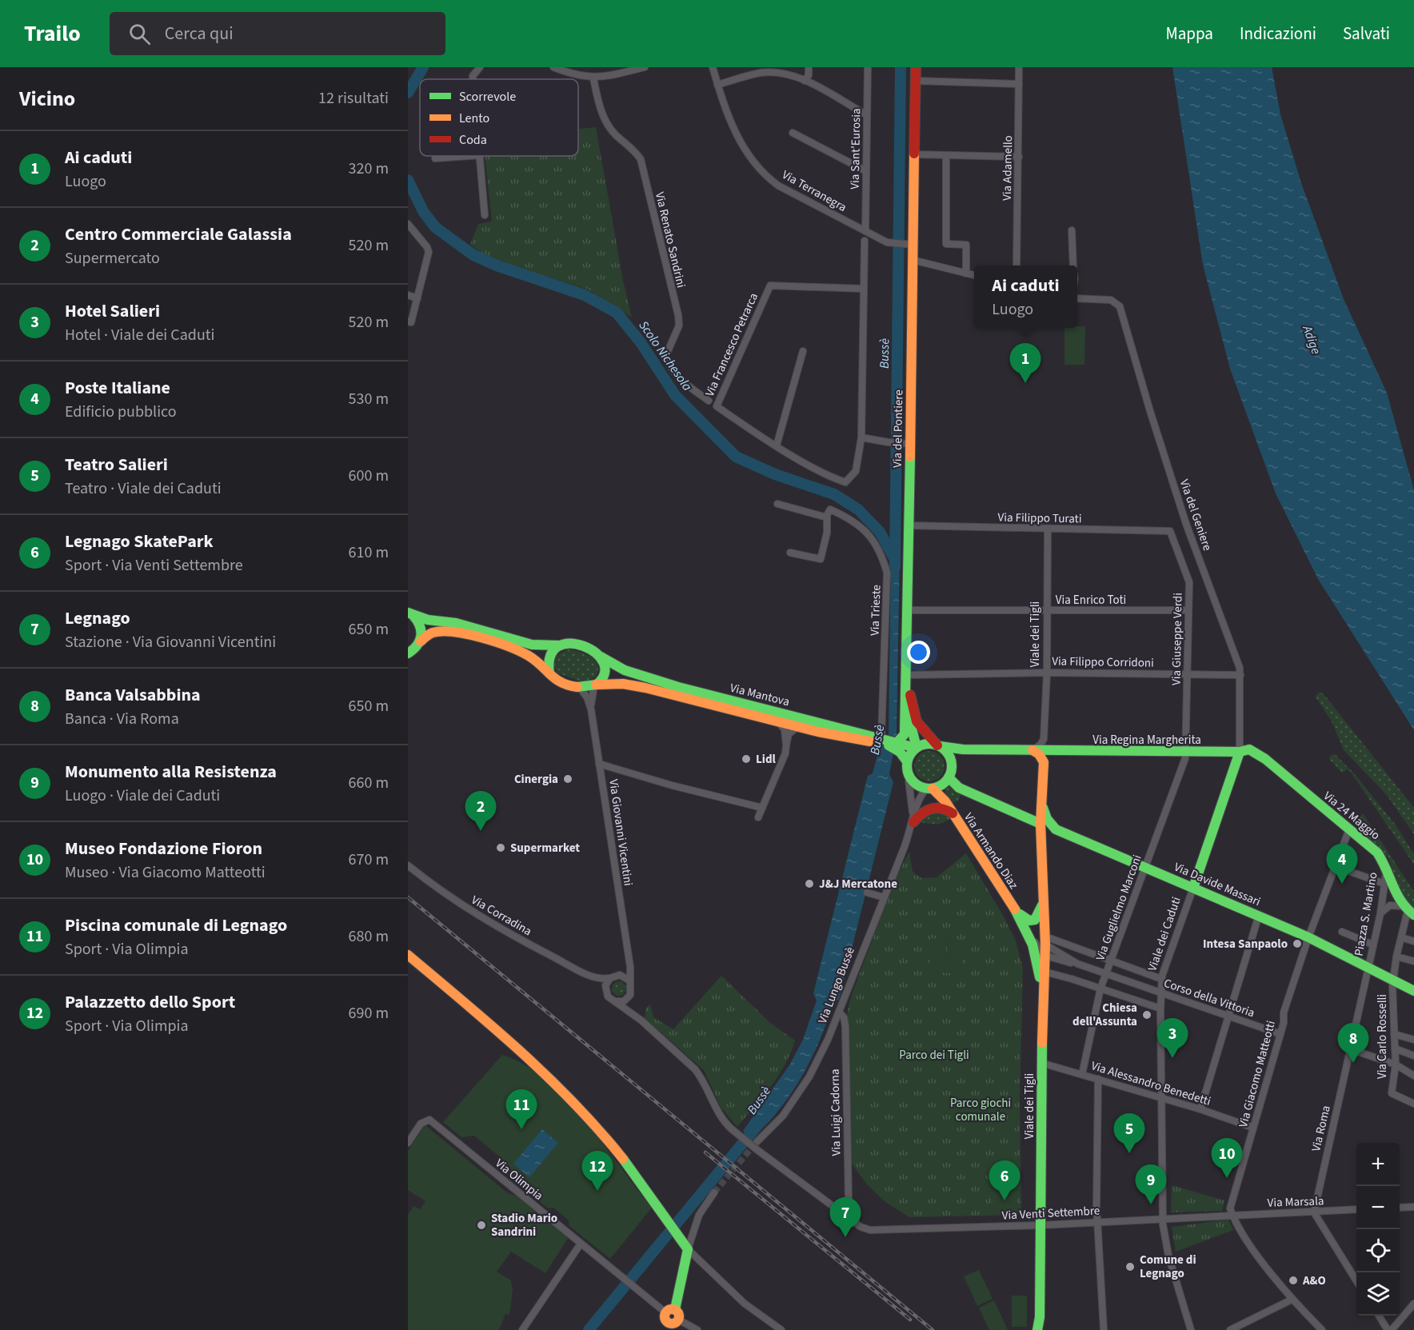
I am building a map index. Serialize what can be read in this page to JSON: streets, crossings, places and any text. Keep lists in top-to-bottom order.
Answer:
{
  "streets": {
    "main road": [
      "Via del Pontiere",
      "Viale dei Tigli",
      "Via Mantova",
      "Via Regina Margherita",
      "Via 24 Maggio",
      "Via Armando Diaz",
      "Via Davide Massari",
      "Viale dei Caduti"
    ],
    "street": [
      "Via Sant'Eurosia",
      "Via Adamello",
      "Via Terranegra",
      "Via Renato Sandrini",
      "Via Francesco Petrarca",
      "Via del Geniere",
      "Via Filippo Turati",
      "Via Enrico Toti",
      "Via Trieste",
      "Via Giuseppe Verdi",
      "Via Filippo Corridoni",
      "Via Giovanni Vicentini",
      "Via Guglielmo Marconi",
      "Piazza S. Martino",
      "Via Corradina",
      "Via Lungo Bussè",
      "Corso della Vittoria",
      "Via Carlo Rosselli",
      "Via Giacomo Matteotti",
      "Via Alessandro Benedetti",
      "Via Luigi Cadorna",
      "Via Roma",
      "Via Olimpia",
      "Via Marsala",
      "Via Venti Settembre"
    ]
  },
  "crossings": [
    ["Via Sant'Eurosia", "Via Terranegra"],
    ["Via Terranegra", "Via del Pontiere"],
    ["Via del Pontiere", "Via Filippo Turati"],
    ["Via del Pontiere", "Via Enrico Toti"],
    ["Via del Pontiere", "Via Filippo Corridoni"],
    ["Via del Pontiere", "Via Mantova"],
    ["Via del Pontiere", "Via Regina Margherita"],
    ["Via del Pontiere", "Via Armando Diaz"],
    ["Via del Pontiere", "Via Lungo Bussè"],
    ["Via del Geniere", "Via Filippo Corridoni"],
    ["Via del Geniere", "Via Regina Margherita"],
    ["Via del Geniere", "Via 24 Maggio"],
    ["Via del Geniere", "Viale dei Caduti"],
    ["Via Filippo Turati", "Viale dei Tigli"],
    ["Via Filippo Turati", "Via Giuseppe Verdi"],
    ["Via Enrico Toti", "Viale dei Tigli"],
    ["Via Enrico Toti", "Via Giuseppe Verdi"],
    ["Via Trieste", "Via Mantova"],
    ["Viale dei Tigli", "Via Filippo Corridoni"],
    ["Viale dei Tigli", "Via Armando Diaz"],
    ["Viale dei Tigli", "Corso della Vittoria"],
    ["Viale dei Tigli", "Via Alessandro Benedetti"],
    ["Viale dei Tigli", "Via Venti Settembre"],
    ["Via Giuseppe Verdi", "Via Filippo Corridoni"],
    ["Via Giuseppe Verdi", "Via Regina Margherita"],
    ["Via Giuseppe Verdi", "Via Guglielmo Marconi"],
    ["Via Mantova", "Via Regina Margherita"],
    ["Via Mantova", "Via Giovanni Vicentini"],
    ["Via Mantova", "Via Armando Diaz"],
    ["Via Mantova", "Via Lungo Bussè"],
    ["Via Regina Margherita", "Via 24 Maggio"],
    ["Via Regina Margherita", "Via Armando Diaz"],
    ["Via Regina Margherita", "Via Guglielmo Marconi"],
    ["Via Regina Margherita", "Viale dei Caduti"],
    ["Via Regina Margherita", "Via Lungo Bussè"],
    ["Via 24 Maggio", "Piazza S. Martino"],
    ["Via 24 Maggio", "Viale dei Caduti"],
    ["Via 24 Maggio", "Via Carlo Rosselli"],
    ["Via 24 Maggio", "Via Giacomo Matteotti"],
    ["Via Giovanni Vicentini", "Via Corradina"],
    ["Via Armando Diaz", "Via Lungo Bussè"],
    ["Via Armando Diaz", "Corso della Vittoria"],
    ["Via Davide Massari", "Via Guglielmo Marconi"],
    ["Via Davide Massari", "Piazza S. Martino"],
    ["Via Davide Massari", "Viale dei Caduti"],
    ["Via Davide Massari", "Via Carlo Rosselli"],
    ["Via Davide Massari", "Via Giacomo Matteotti"],
    ["Via Guglielmo Marconi", "Corso della Vittoria"],
    ["Via Guglielmo Marconi", "Via Alessandro Benedetti"],
    ["Piazza S. Martino", "Via Roma"],
    ["Viale dei Caduti", "Corso della Vittoria"],
    ["Viale dei Caduti", "Via Alessandro Benedetti"],
    ["Viale dei Caduti", "Via Venti Settembre"],
    ["Via Lungo Bussè", "Via Luigi Cadorna"],
    ["Corso della Vittoria", "Via Giacomo Matteotti"],
    ["Via Giacomo Matteotti", "Via Alessandro Benedetti"],
    ["Via Giacomo Matteotti", "Via Marsala"],
    ["Via Giacomo Matteotti", "Via Venti Settembre"],
    ["Via Luigi Cadorna", "Via Venti Settembre"],
    ["Via Roma", "Via Marsala"],
    ["Via Marsala", "Via Venti Settembre"]
  ],
  "water": ["Adige", "Bussè", "Scolo Nichesola"],
  "parks": ["Parco dei Tigli", "Parco giochi comunale"],
  "places": [
    "Lidl",
    "Cinergia",
    "Supermarket",
    "J&J Mercatone",
    "Intesa Sanpaolo",
    "Chiesa dell'Assunta",
    "Stadio Mario Sandrini",
    "Comune di Legnago",
    "A&O"
  ],
  "legend": ["Scorrevole", "Lento", "Coda"],
  "page": {
    "header": "Trailo",
    "search": "Cerca qui",
    "nav": ["Mappa", "Indicazioni", "Salvati"],
    "heading": ["Vicino", "12 risultati"],
    "list": [
      {
        "mark": "1",
        "name": "Ai caduti",
        "note": "Luogo",
        "value": "320 m"
      },
      {
        "mark": "2",
        "name": "Centro Commerciale Galassia",
        "note": "Supermercato",
        "value": "520 m"
      },
      {
        "mark": "3",
        "name": "Hotel Salieri",
        "note": "Hotel · Viale dei Caduti",
        "value": "520 m"
      },
      {
        "mark": "4",
        "name": "Poste Italiane",
        "note": "Edificio pubblico",
        "value": "530 m"
      },
      {
        "mark": "5",
        "name": "Teatro Salieri",
        "note": "Teatro · Viale dei Caduti",
        "value": "600 m"
      },
      {
        "mark": "6",
        "name": "Legnago SkatePark",
        "note": "Sport · Via Venti Settembre",
        "value": "610 m"
      },
      {
        "mark": "7",
        "name": "Legnago",
        "note": "Stazione · Via Giovanni Vicentini",
        "value": "650 m"
      },
      {
        "mark": "8",
        "name": "Banca Valsabbina",
        "note": "Banca · Via Roma",
        "value": "650 m"
      },
      {
        "mark": "9",
        "name": "Monumento alla Resistenza",
        "note": "Luogo · Viale dei Caduti",
        "value": "660 m"
      },
      {
        "mark": "10",
        "name": "Museo Fondazione Fioron",
        "note": "Museo · Via Giacomo Matteotti",
        "value": "670 m"
      },
      {
        "mark": "11",
        "name": "Piscina comunale di Legnago",
        "note": "Sport · Via Olimpia",
        "value": "680 m"
      },
      {
        "mark": "12",
        "name": "Palazzetto dello Sport",
        "note": "Sport · Via Olimpia",
        "value": "690 m"
      }
    ],
    "popup": ["Ai caduti", "Luogo"],
    "pins": [
      "1",
      "2",
      "4",
      "3",
      "8",
      "11",
      "5",
      "10",
      "12",
      "6",
      "9",
      "7"
    ],
    "map_buttons": ["+", "−"]
  }
}
